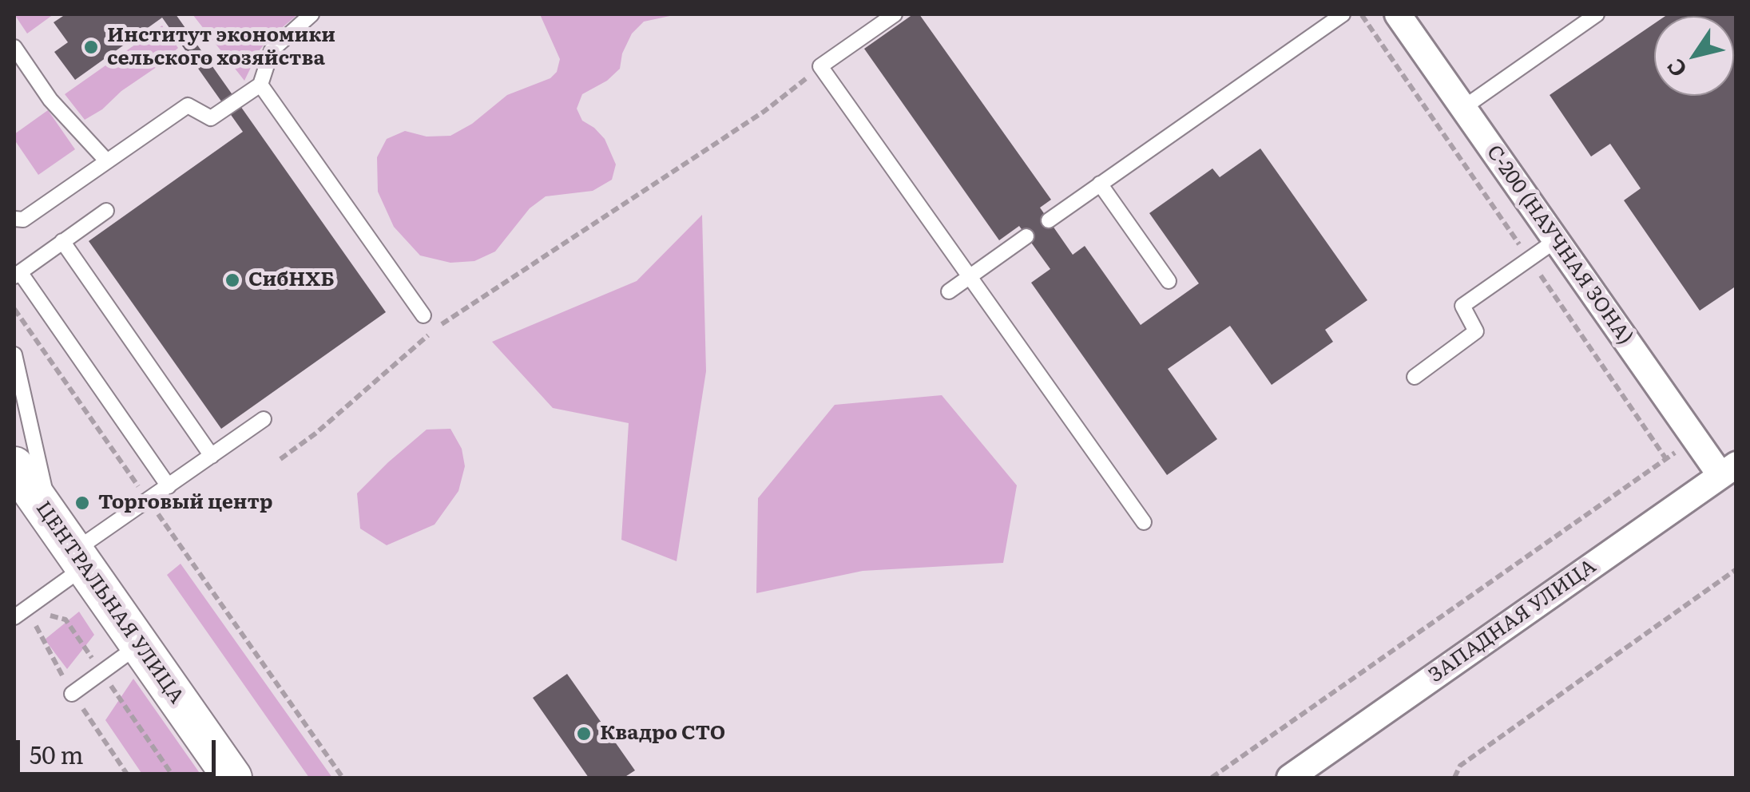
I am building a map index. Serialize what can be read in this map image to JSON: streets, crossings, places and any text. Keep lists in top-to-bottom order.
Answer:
{
  "streets": {
    "main road": ["ЦЕНТРАЛЬНАЯ УЛИЦА"],
    "street": ["С-200 (НАУЧНАЯ ЗОНА)", "ЗАПАДНАЯ УЛИЦА"]
  },
  "crossings": [
    ["С-200 (НАУЧНАЯ ЗОНА)", "ЗАПАДНАЯ УЛИЦА"]
  ],
  "places": [
    "Институт экономики сельского хозяйства",
    "СибНХБ",
    "Торговый центр",
    "Квадро СТО"
  ],
  "scale_bar": "50 m",
  "north": "bottom left"
}
